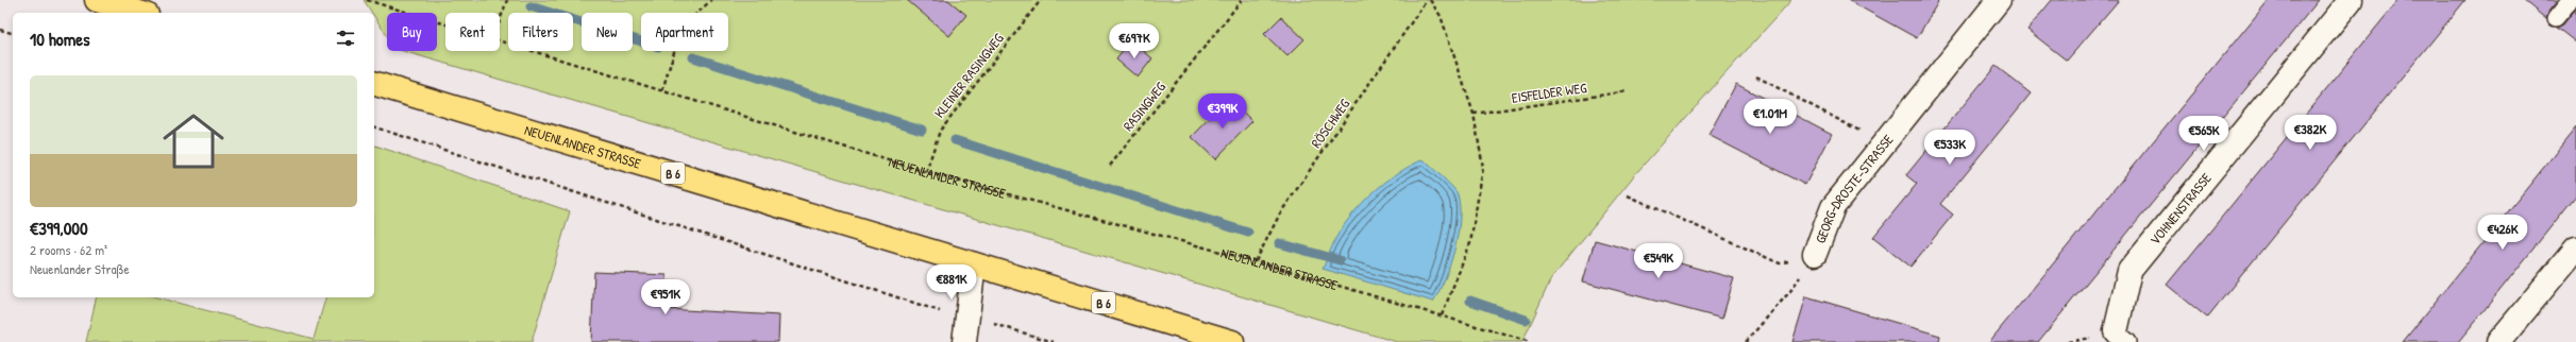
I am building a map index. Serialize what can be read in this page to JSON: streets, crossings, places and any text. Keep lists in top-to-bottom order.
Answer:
{
  "streets": {
    "main road": ["NEUENLANDER STRASSE", "B 6"],
    "street": ["GEORG-DROSTE-STRASSE", "VOHNENSTRASSE"],
    "path": [
      "KLEINER RASINGWEG",
      "EISFELDER WEG",
      "RASINGWEG",
      "RÖSCHWEG"
    ]
  },
  "crossings": [
    ["KLEINER RASINGWEG", "NEUENLANDER STRASSE"],
    ["RÖSCHWEG", "NEUENLANDER STRASSE"]
  ],
  "page": {
    "chip": [
      "Buy",
      "Rent",
      "Filters",
      "New",
      "Apartment"
    ],
    "heading": "10 homes",
    "price": [
      "€697K",
      "€399K",
      "€1.01M",
      "€382K",
      "€565K",
      "€533K",
      "€426K",
      "€549K",
      "€881K",
      "€951K"
    ],
    "list": [
      {
        "name": "€399,000",
        "note": "2 rooms · 62 m² · Neuenlander Straße"
      }
    ]
  }
}
